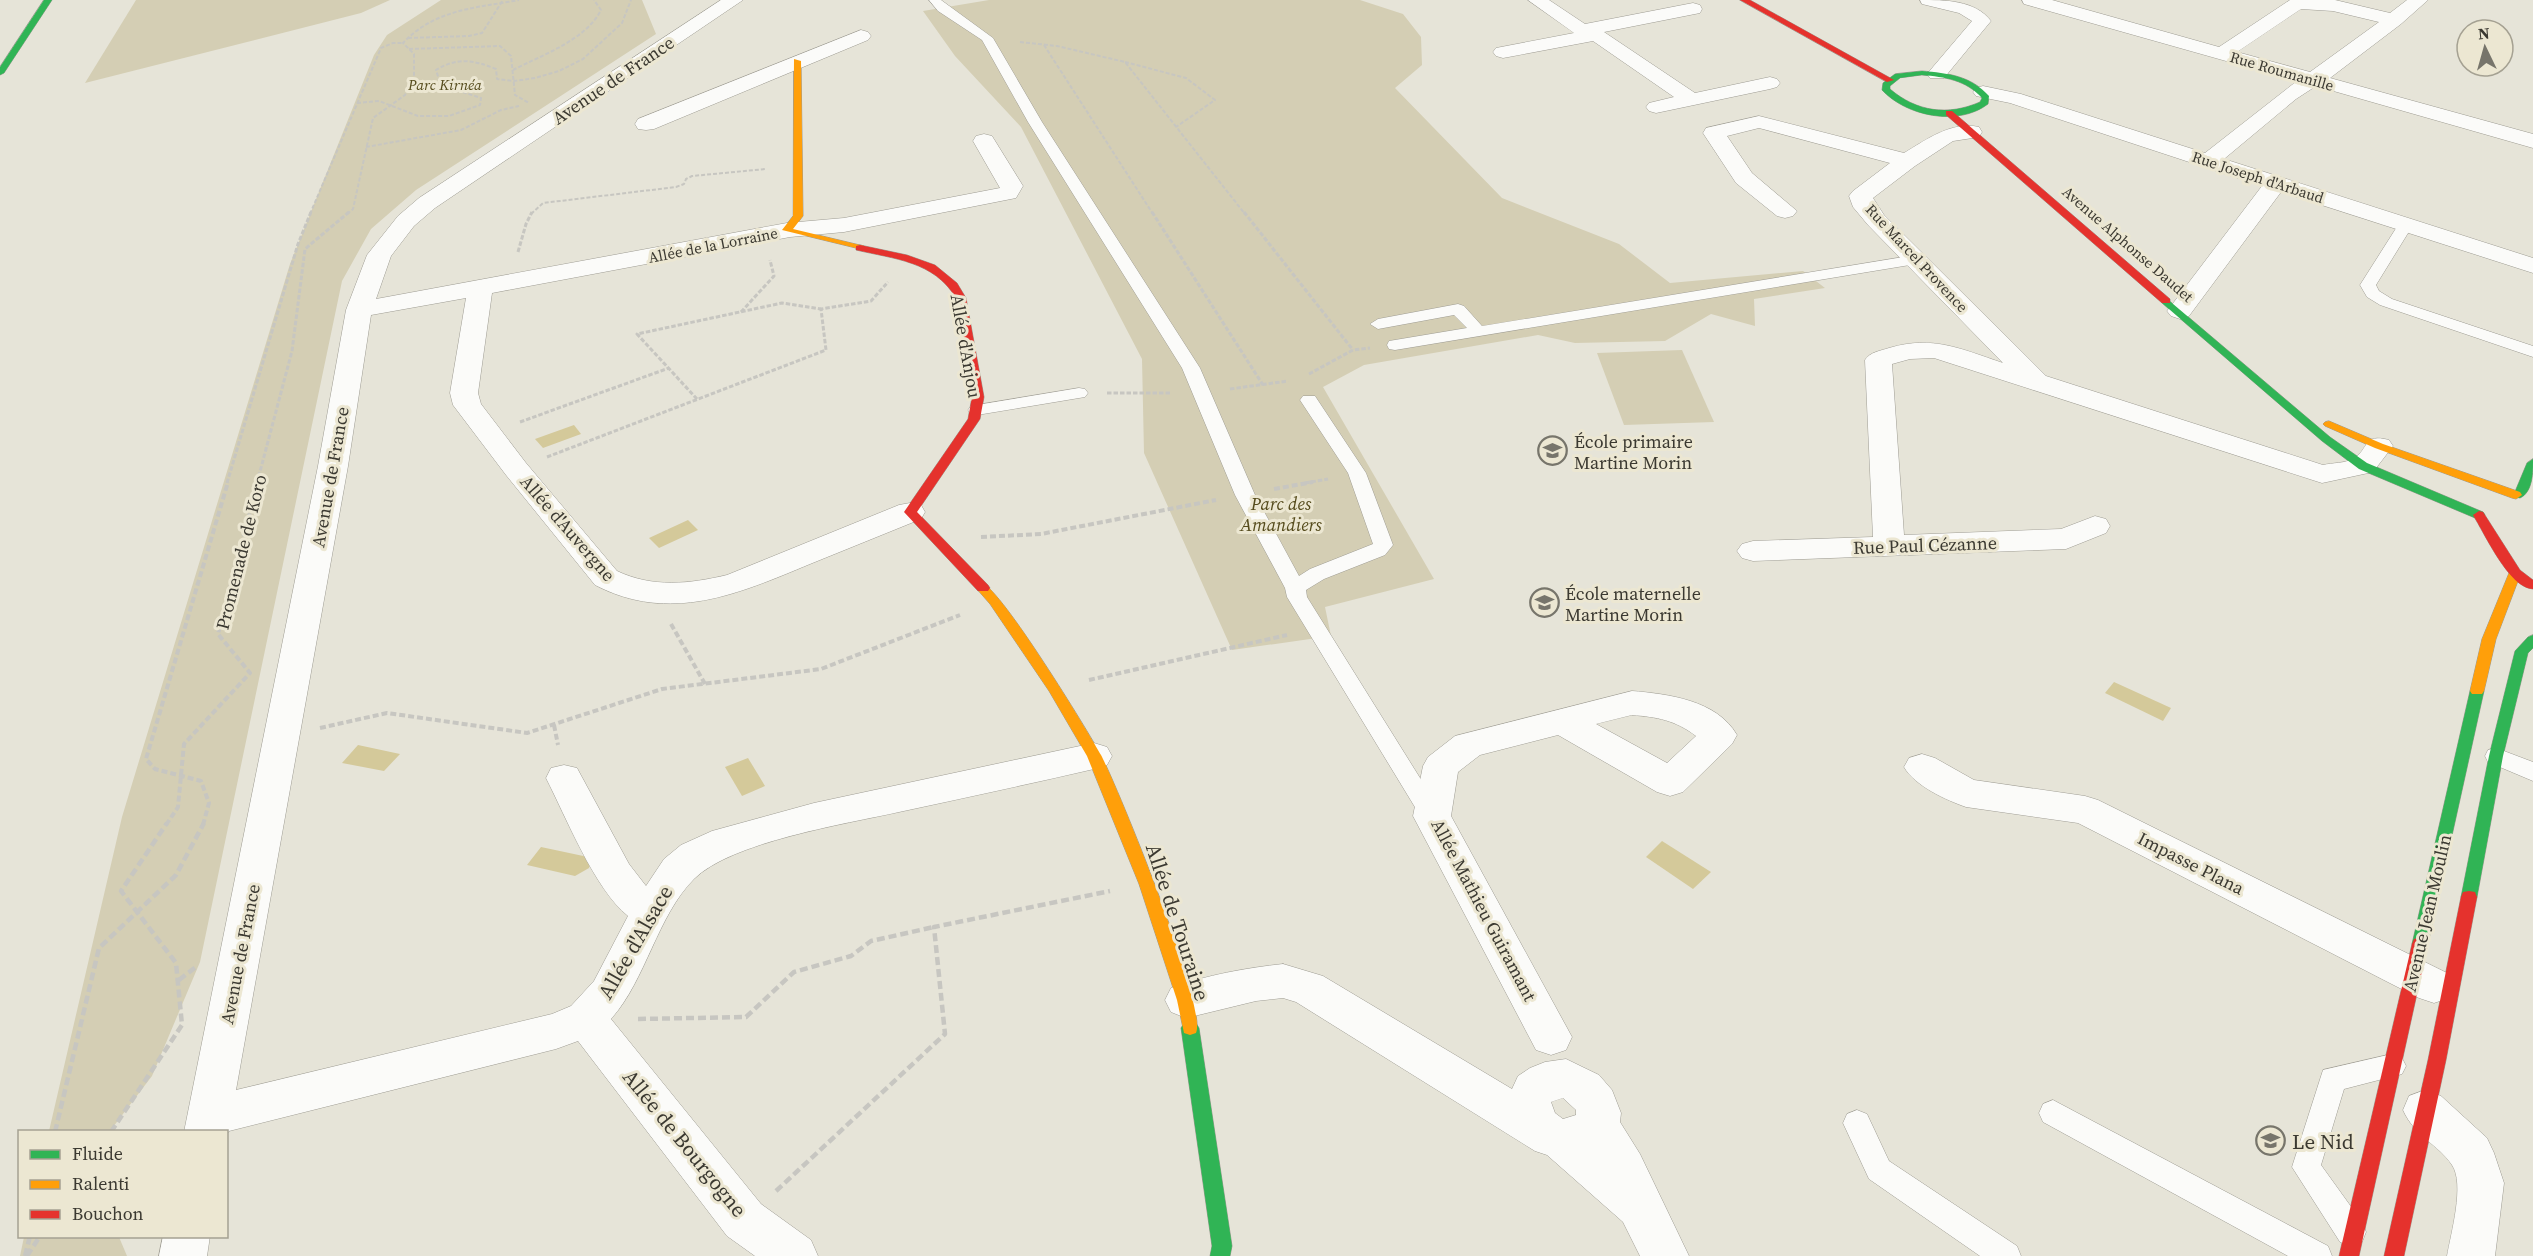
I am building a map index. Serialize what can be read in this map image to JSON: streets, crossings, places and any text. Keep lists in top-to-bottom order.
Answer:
{
  "streets": {
    "main road": [
      "Avenue Alphonse Daudet",
      "Allée d'Anjou",
      "Avenue Jean Moulin",
      "Allée de Touraine"
    ],
    "street": [
      "Rue Roumanille",
      "Avenue de France",
      "Rue Joseph d'Arbaud",
      "Allée de la Lorraine",
      "Rue Marcel Provence",
      "Allée d'Auvergne",
      "Rue Paul Cézanne",
      "Impasse Plana",
      "Allée Mathieu Guiramant",
      "Allée d'Alsace",
      "Allée de Bourgogne"
    ],
    "path": ["Promenade de Koro"]
  },
  "crossings": [
    ["Avenue de France", "Allée de la Lorraine"],
    ["Avenue de France", "Allée d'Alsace"],
    ["Avenue Alphonse Daudet", "Rue Marcel Provence"],
    ["Allée de la Lorraine", "Allée d'Anjou"],
    ["Allée de la Lorraine", "Allée d'Auvergne"],
    ["Rue Marcel Provence", "Rue Paul Cézanne"],
    ["Allée d'Anjou", "Allée d'Auvergne"],
    ["Impasse Plana", "Avenue Jean Moulin"],
    ["Allée de Touraine", "Allée d'Alsace"],
    ["Allée d'Alsace", "Allée de Bourgogne"]
  ],
  "parks": ["Parc Kirnéa", "Parc des Amandiers"],
  "places": {
    "school or university": ["École primaire Martine Morin", "École maternelle Martine Morin", "Le Nid"]
  },
  "legend": ["Fluide", "Ralenti", "Bouchon"],
  "north": "top"
}
